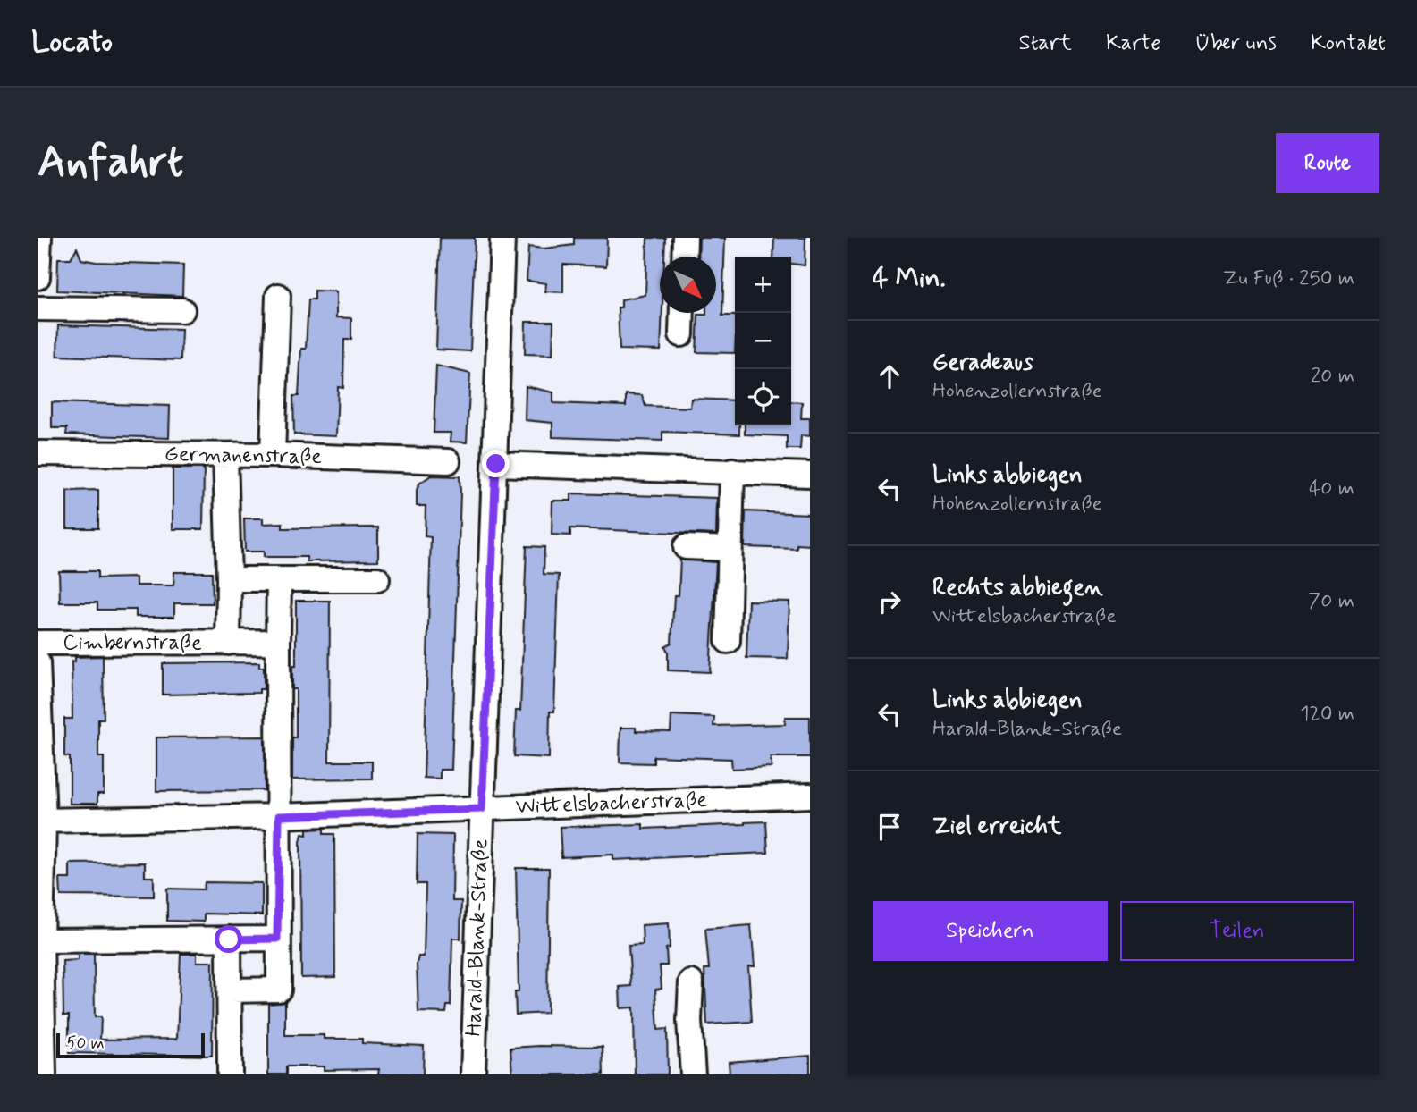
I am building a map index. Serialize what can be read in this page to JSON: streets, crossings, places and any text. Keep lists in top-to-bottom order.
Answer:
{
  "streets": {
    "street": [
      "Germanenstraße",
      "Cimbernstraße",
      "Wittelsbacherstraße",
      "Harald-Blank-Straße"
    ]
  },
  "crossings": [
    ["Germanenstraße", "Cimbernstraße"],
    ["Wittelsbacherstraße", "Harald-Blank-Straße"]
  ],
  "scale_bar": "50 m",
  "north": "bottom right",
  "page": {
    "header": "Locato",
    "nav": [
      "Start",
      "Karte",
      "Über uns",
      "Kontakt"
    ],
    "buttons": [
      "Route",
      ["Speichern", "Teilen"]
    ],
    "title": "Anfahrt",
    "heading": ["4 Min.", "Zu Fuß · 250 m"],
    "map_buttons": ["+", "−"],
    "list": [
      ["Geradeaus", "Hohenzollernstraße", "20 m"],
      ["Links abbiegen", "Hohenzollernstraße", "40 m"],
      ["Rechts abbiegen", "Wittelsbacherstraße", "70 m"],
      ["Links abbiegen", "Harald-Blank-Straße", "120 m"],
      "Ziel erreicht"
    ],
    "scale": "50 m"
  }
}
